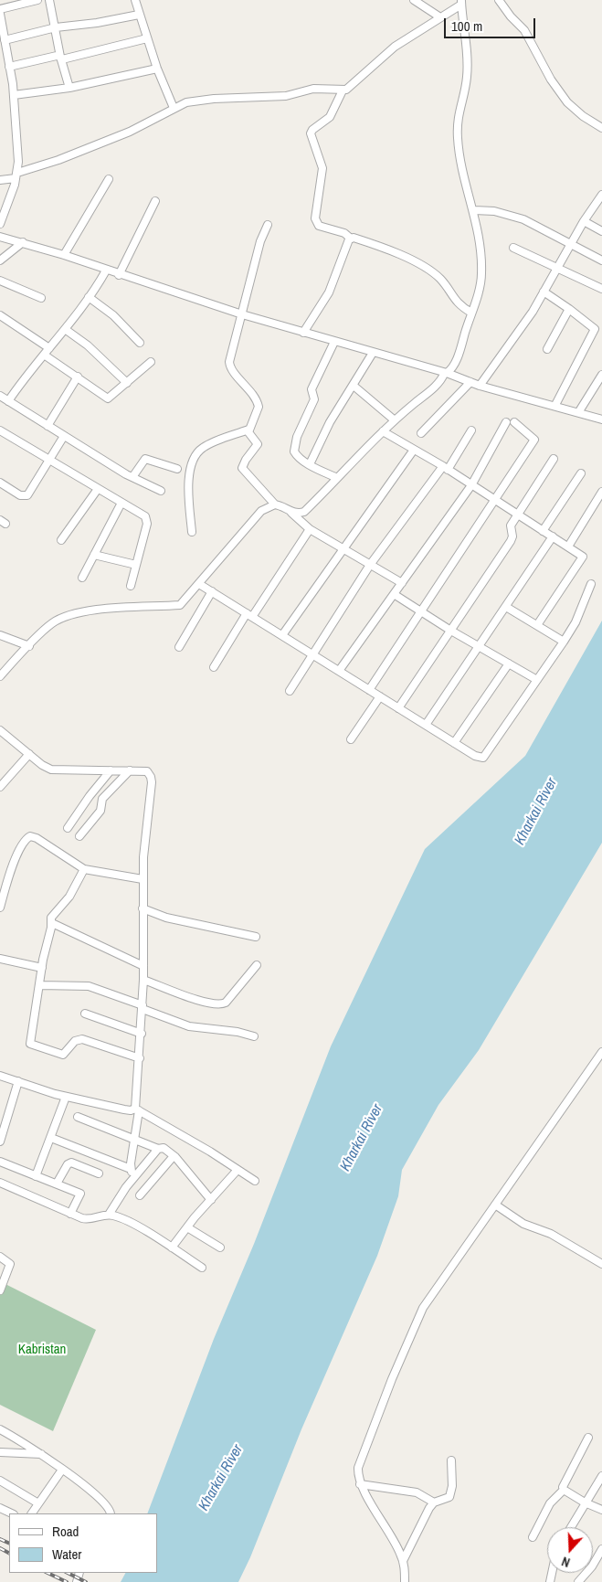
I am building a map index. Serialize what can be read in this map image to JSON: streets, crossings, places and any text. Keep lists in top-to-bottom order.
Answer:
{
  "water": ["Kharkai River"],
  "parks": ["Kabristan"],
  "legend": ["Road", "Water"],
  "scale_bar": "100 m",
  "north": "bottom"
}
